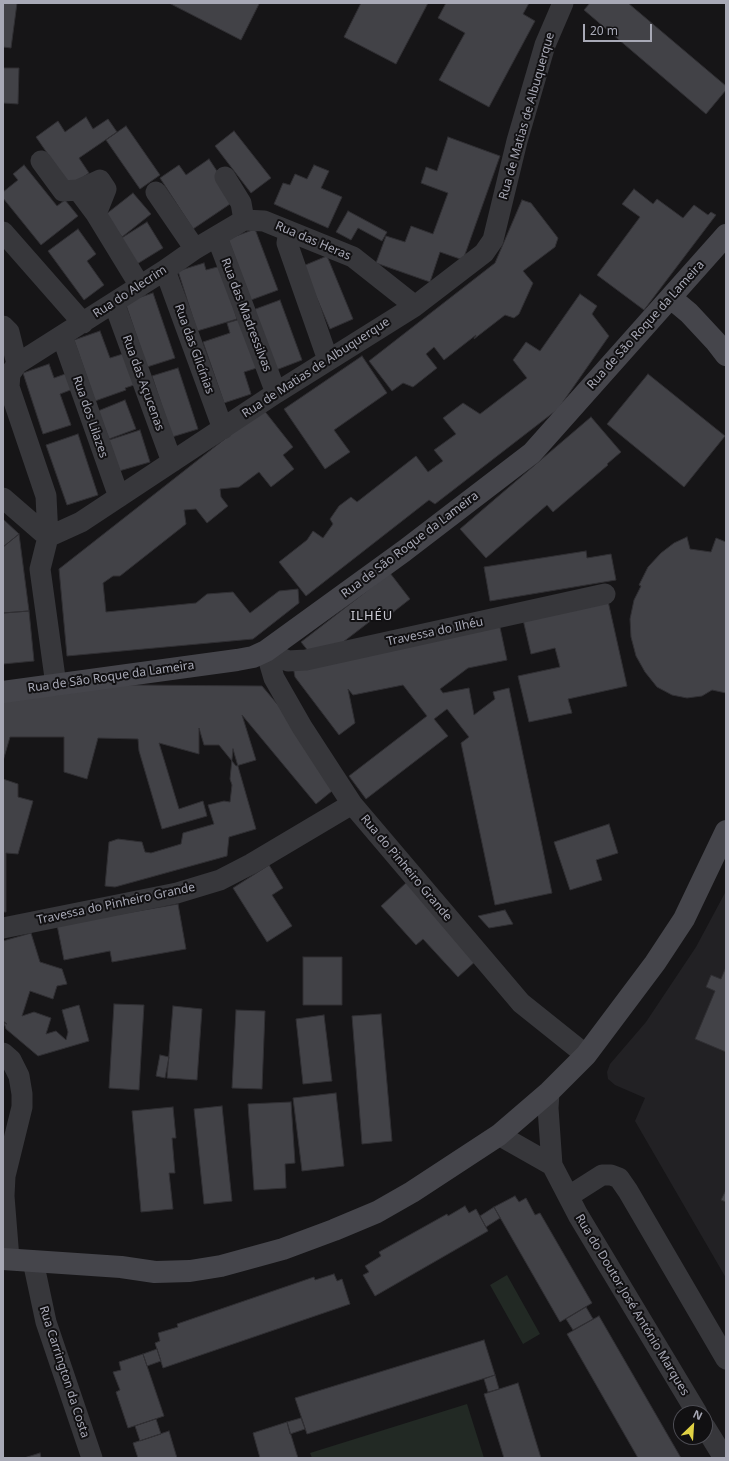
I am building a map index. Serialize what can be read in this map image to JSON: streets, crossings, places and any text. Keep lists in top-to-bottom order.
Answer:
{
  "streets": {
    "street": [
      "Rua de Matias de Albuquerque",
      "Rua das Heras",
      "Rua do Alecrim",
      "Rua das Madressilvas",
      "Rua de São Roque da Lameira",
      "Rua das Glicínias",
      "Rua das Açucenas",
      "Rua dos Lilazes",
      "Travessa do Ilhéu",
      "Rua do Pinheiro Grande",
      "Travessa do Pinheiro Grande",
      "Rua do Doutor José António Marques",
      "Rua Carrington da Costa"
    ]
  },
  "crossings": [
    ["Rua de Matias de Albuquerque", "Rua das Heras"],
    ["Rua de Matias de Albuquerque", "Rua das Madressilvas"],
    ["Rua de Matias de Albuquerque", "Rua das Glicínias"],
    ["Rua de Matias de Albuquerque", "Rua das Açucenas"],
    ["Rua de Matias de Albuquerque", "Rua dos Lilazes"],
    ["Rua das Heras", "Rua do Alecrim"],
    ["Rua do Alecrim", "Rua das Madressilvas"],
    ["Rua do Alecrim", "Rua das Glicínias"],
    ["Rua do Alecrim", "Rua das Açucenas"],
    ["Rua do Alecrim", "Rua dos Lilazes"],
    ["Rua de São Roque da Lameira", "Travessa do Ilhéu"],
    ["Rua de São Roque da Lameira", "Rua do Pinheiro Grande"],
    ["Travessa do Ilhéu", "Rua do Pinheiro Grande"],
    ["Rua do Pinheiro Grande", "Travessa do Pinheiro Grande"]
  ],
  "districts": ["ILHÉU"],
  "scale_bar": "20 m",
  "north": "top right"
}
